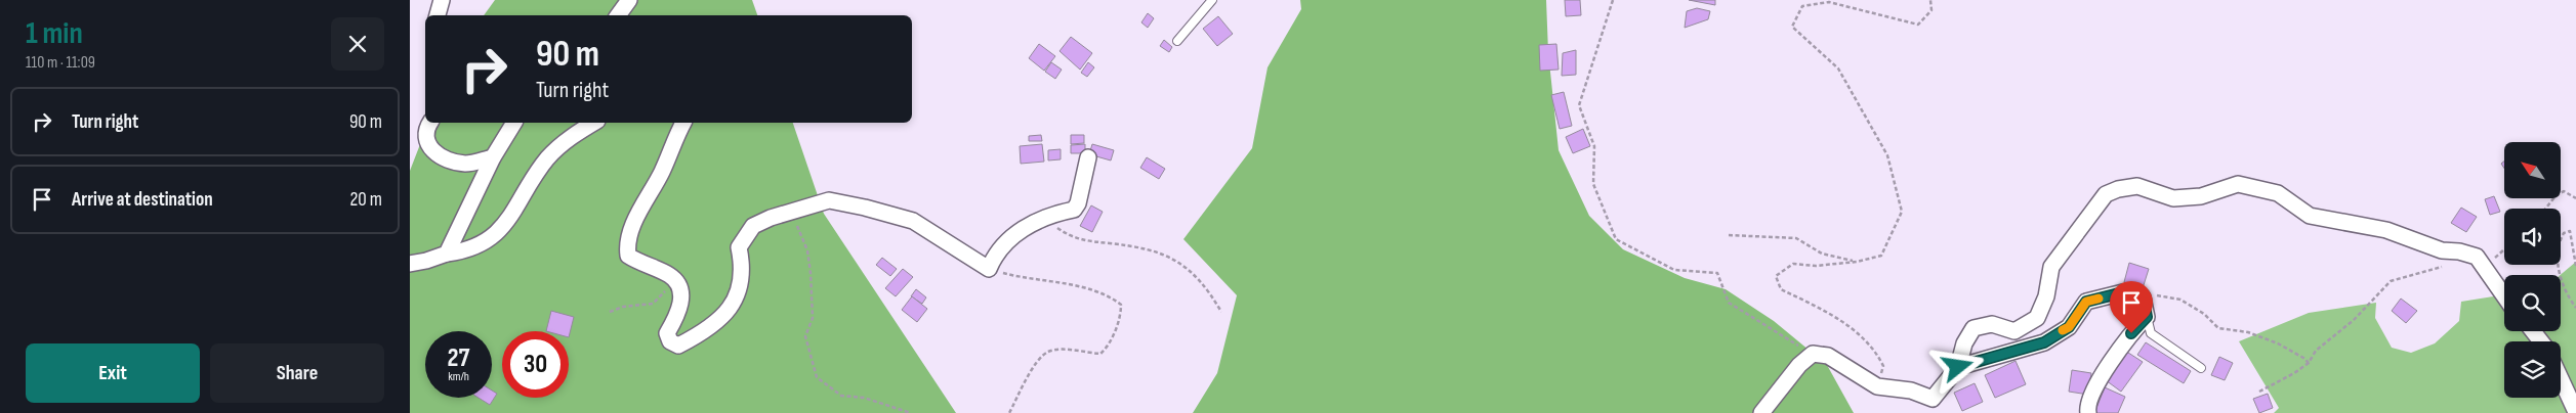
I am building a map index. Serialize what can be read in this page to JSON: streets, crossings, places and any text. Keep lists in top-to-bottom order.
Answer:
{
  "north": "top left",
  "page": {
    "heading": ["1 min", "110 m · 11:09"],
    "turn": ["90 m", "Turn right"],
    "list": [
      {
        "name": "Turn right",
        "value": "90 m"
      },
      {
        "name": "Arrive at destination",
        "value": "20 m"
      }
    ],
    "speed": "27 km/h",
    "limit": "30",
    "buttons": ["Exit", "Share"]
  }
}
